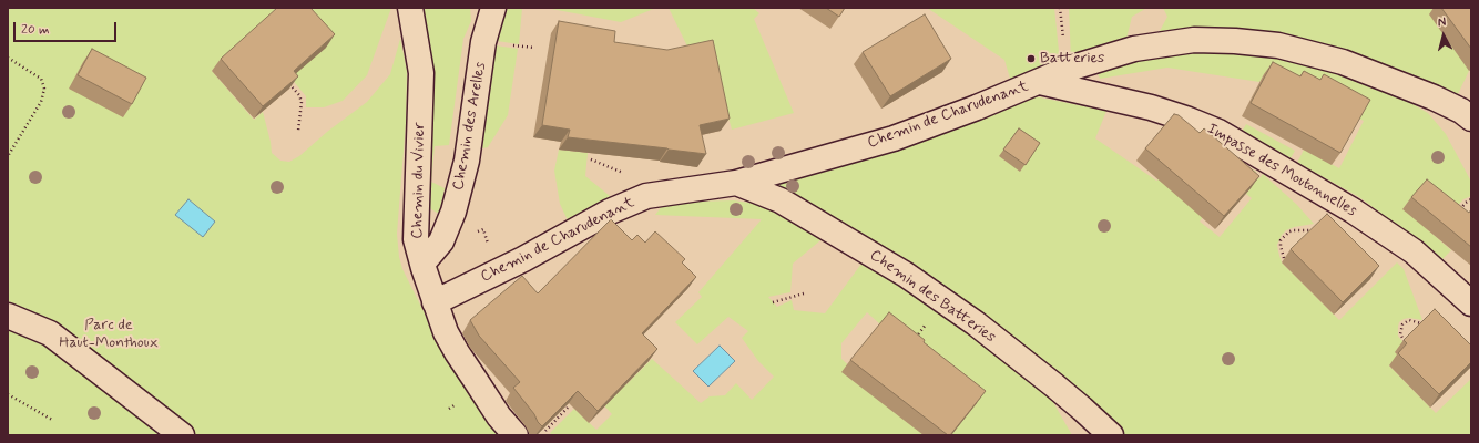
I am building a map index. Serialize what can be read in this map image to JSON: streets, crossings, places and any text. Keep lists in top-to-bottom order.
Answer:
{
  "streets": {
    "street": [
      "Chemin de Charudenant",
      "Chemin des Arelles",
      "Impasse des Moutonnelles",
      "Chemin du Vivier",
      "Chemin des Batteries"
    ]
  },
  "crossings": [
    ["Chemin de Charudenant", "Impasse des Moutonnelles"],
    ["Chemin de Charudenant", "Chemin du Vivier"],
    ["Chemin de Charudenant", "Chemin des Batteries"],
    ["Chemin des Arelles", "Chemin du Vivier"]
  ],
  "parks": ["Parc de Haut-Monthoux"],
  "places": ["Batteries"],
  "scale_bar": "20 m",
  "north": "top"
}
